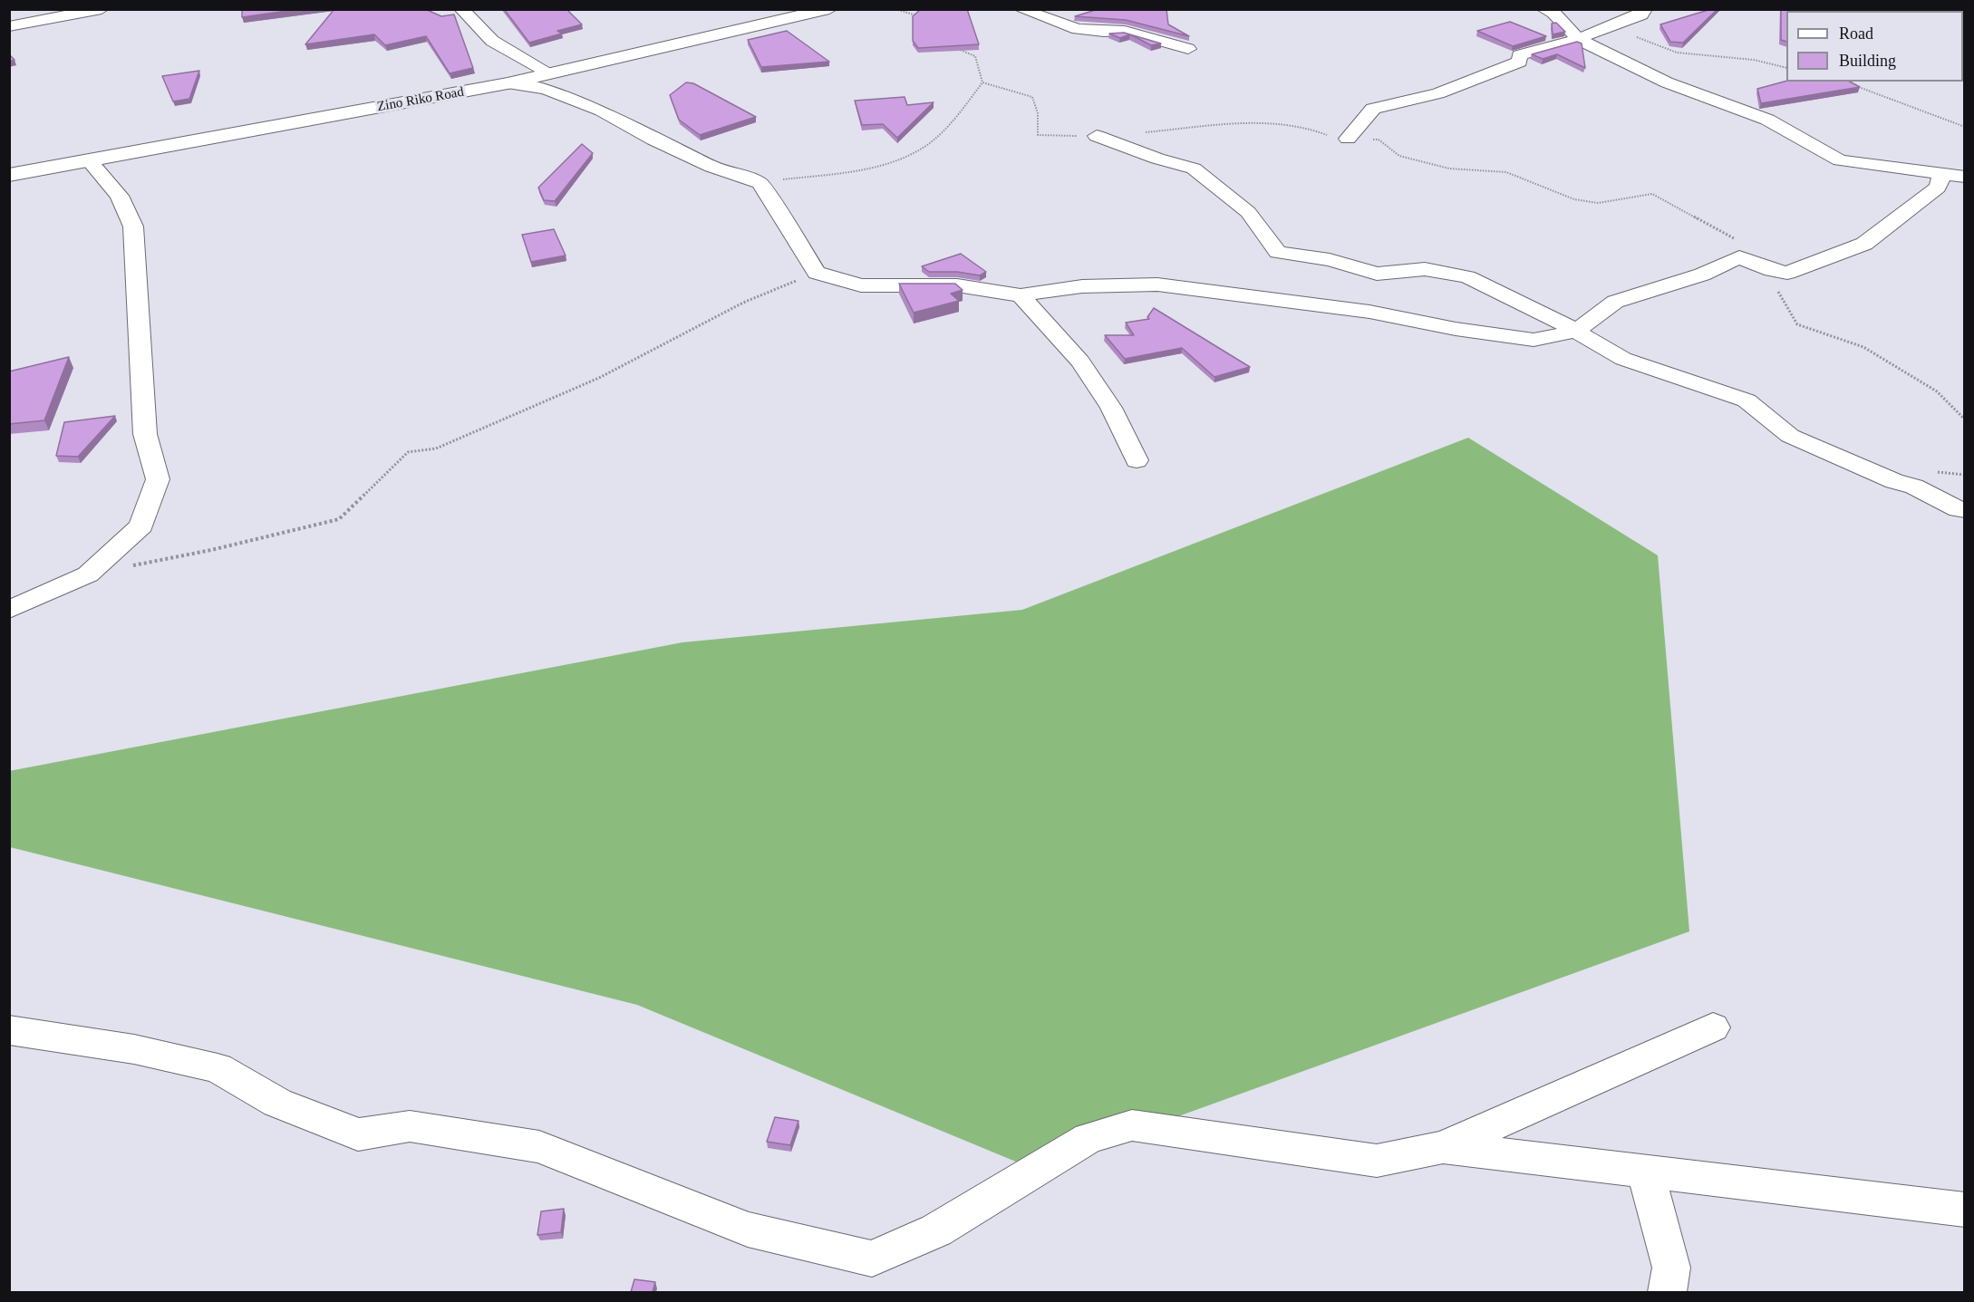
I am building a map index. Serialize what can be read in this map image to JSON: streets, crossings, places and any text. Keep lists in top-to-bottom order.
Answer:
{
  "streets": {
    "street": ["Zino Riko Road"]
  },
  "legend": ["Road", "Building"]
}
